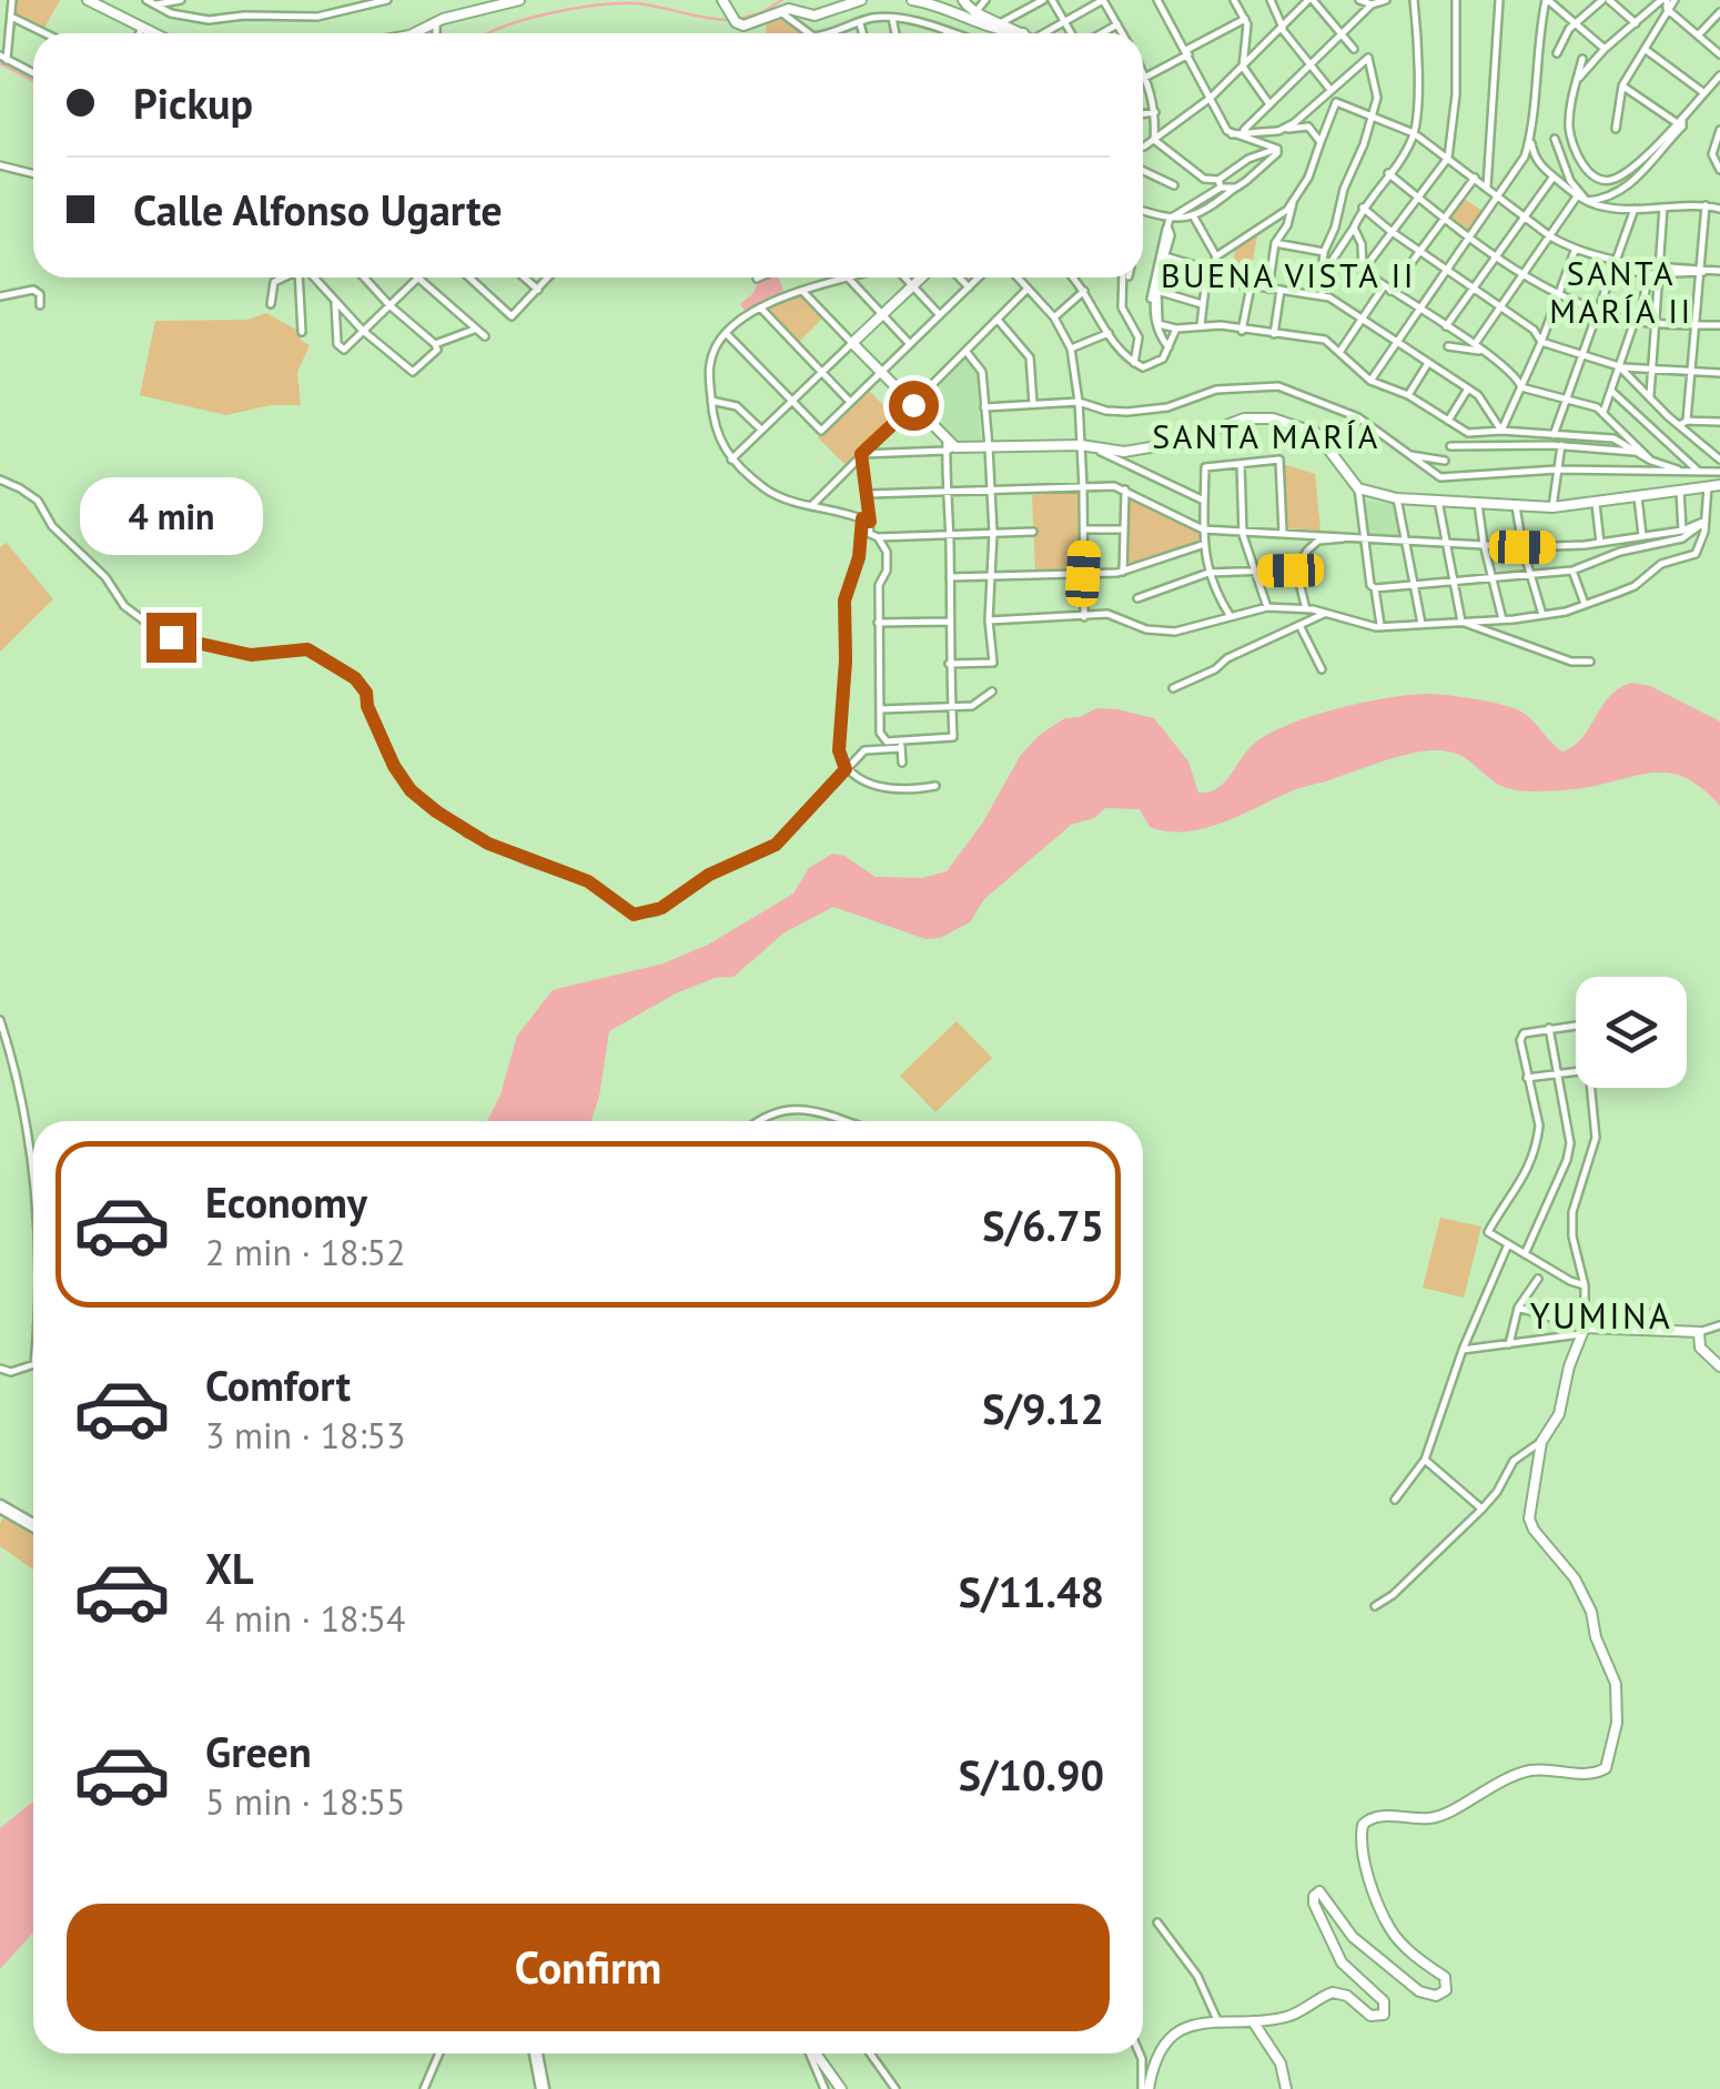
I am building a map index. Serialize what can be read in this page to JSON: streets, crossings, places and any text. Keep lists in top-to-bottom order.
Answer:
{
  "districts": [
    "SANTA MARÍA II",
    "BUENA VISTA II",
    "SANTA MARÍA",
    "YUMINA"
  ],
  "page": {
    "banner": ["Pickup", "Calle Alfonso Ugarte"],
    "bubble": "4 min",
    "list": [
      {
        "name": "Economy",
        "note": "2 min · 18:52",
        "value": "S/6.75"
      },
      {
        "name": "Comfort",
        "note": "3 min · 18:53",
        "value": "S/9.12"
      },
      {
        "name": "XL",
        "note": "4 min · 18:54",
        "value": "S/11.48"
      },
      {
        "name": "Green",
        "note": "5 min · 18:55",
        "value": "S/10.90"
      }
    ],
    "buttons": "Confirm"
  }
}
